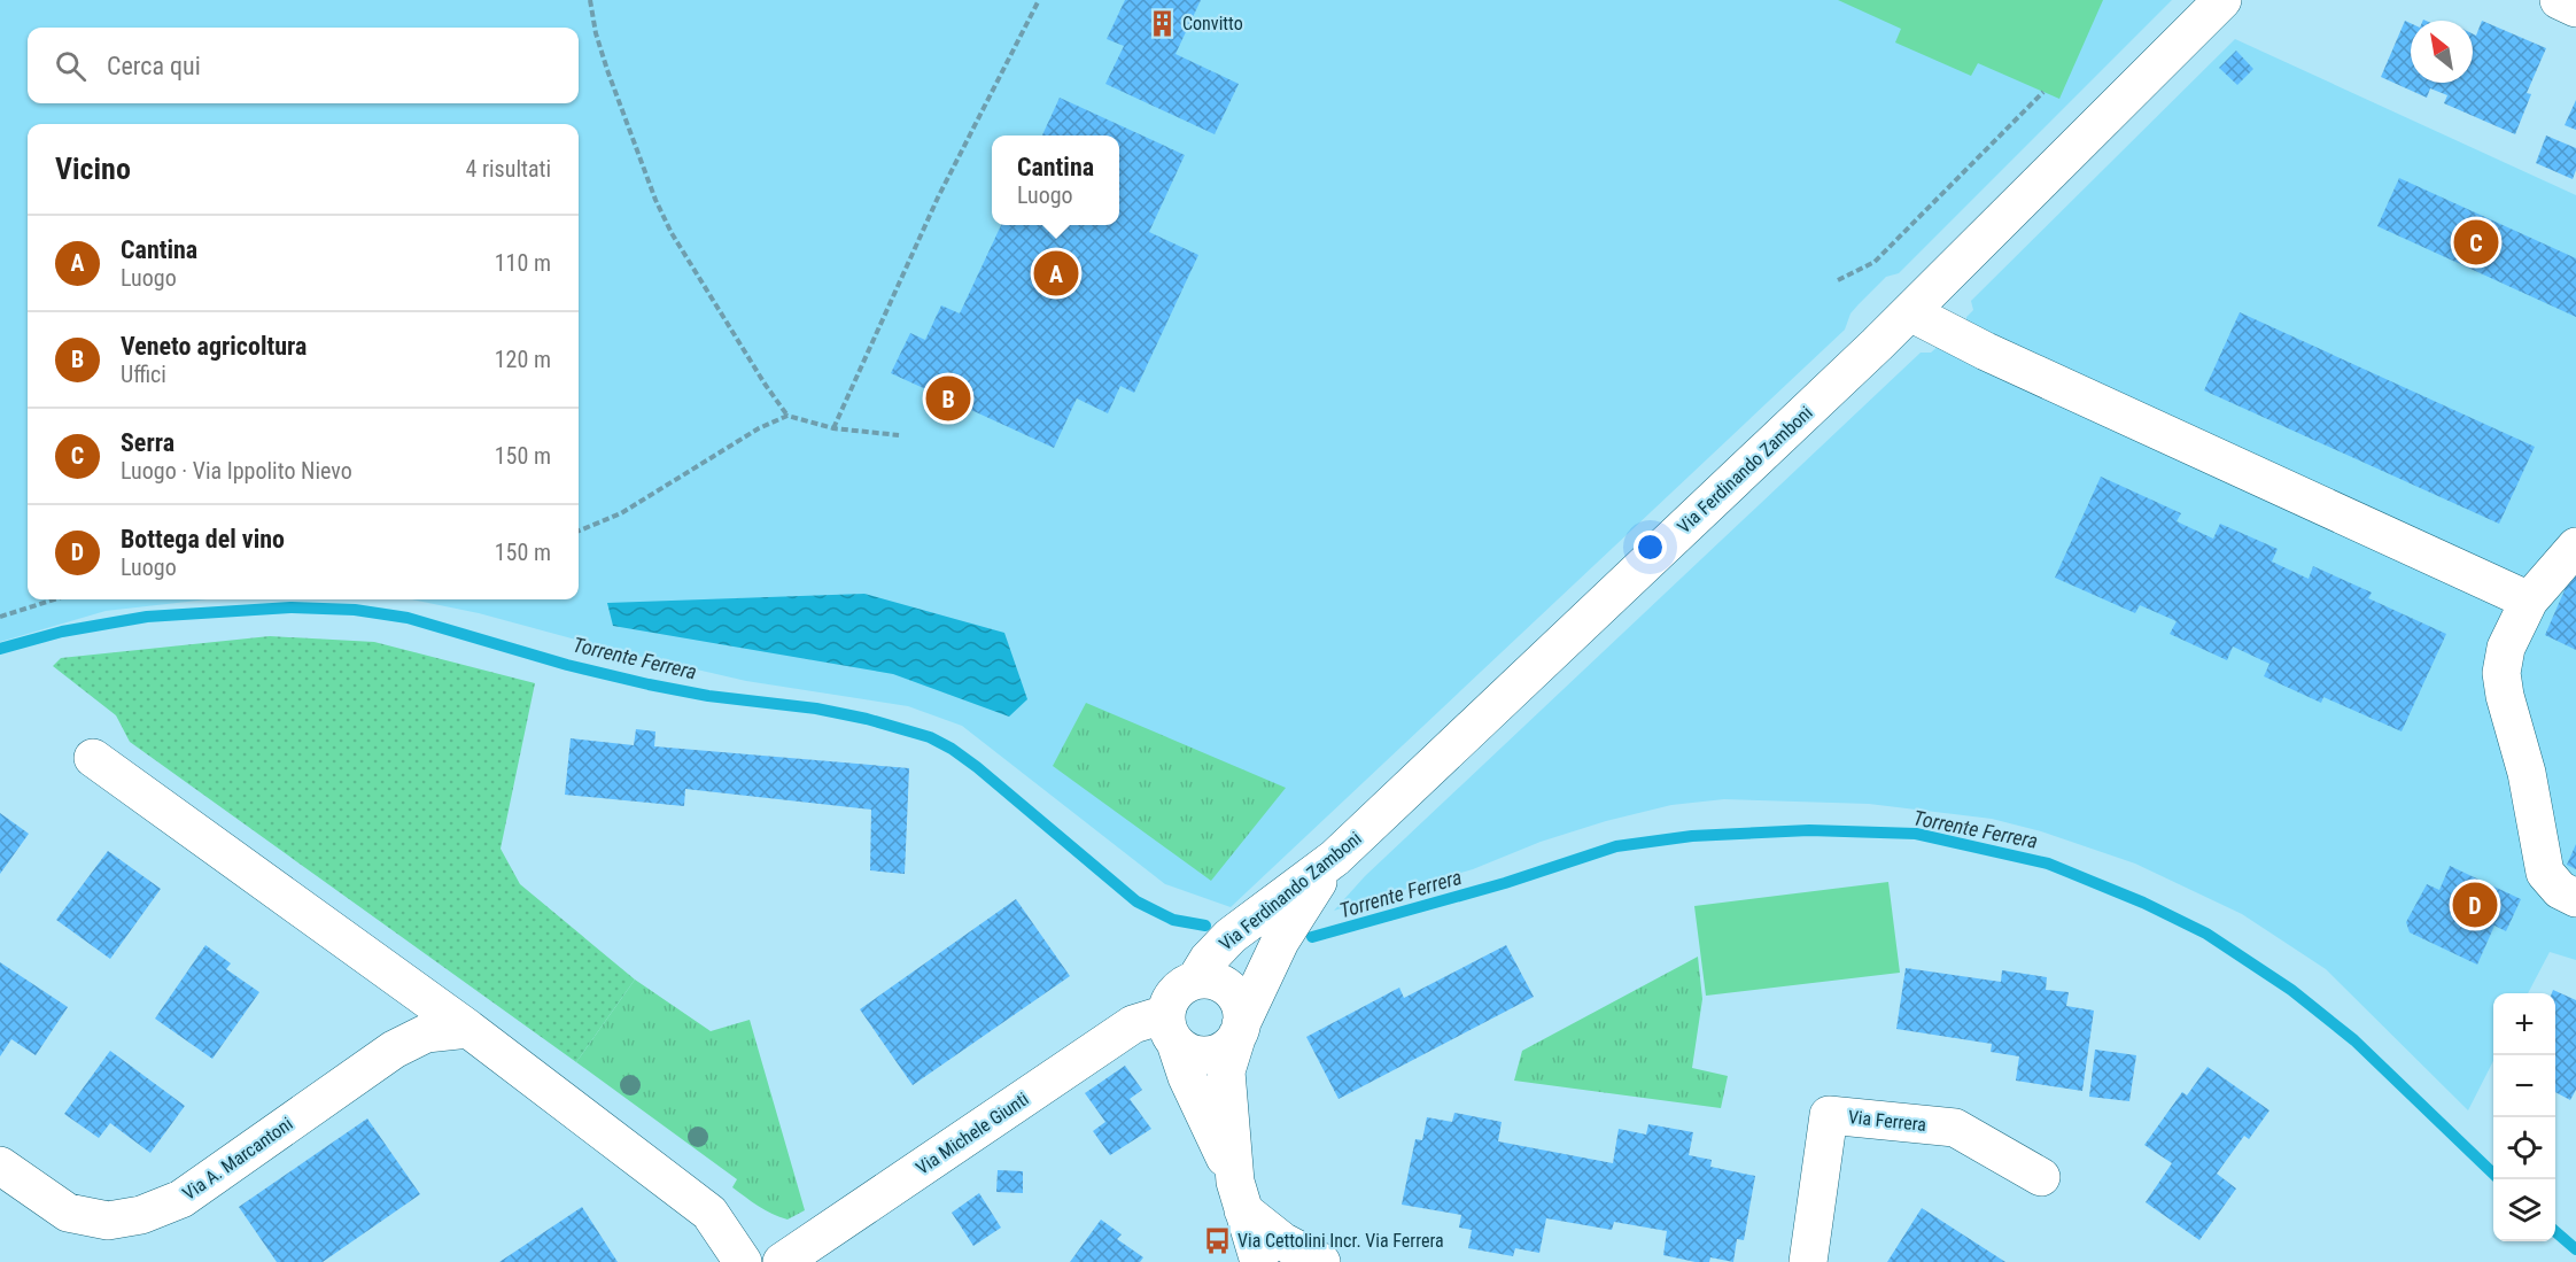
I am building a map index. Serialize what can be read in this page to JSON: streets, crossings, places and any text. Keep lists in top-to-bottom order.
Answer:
{
  "streets": {
    "street": [
      "Via Ferdinando Zamboni",
      "Via Ferrera",
      "Via Michele Giunti",
      "Via A. Marcantoni"
    ]
  },
  "crossings": [
    ["Via Ferdinando Zamboni", "Via Michele Giunti"]
  ],
  "water": ["Torrente Ferrera"],
  "places": {
    "building": ["Convitto"],
    "bus stop": ["Via Cettolini Incr. Via Ferrera"]
  },
  "north": "top left",
  "page": {
    "search": "Cerca qui",
    "heading": ["Vicino", "4 risultati"],
    "popup": ["Cantina", "Luogo"],
    "list": [
      {
        "mark": "A",
        "name": "Cantina",
        "note": "Luogo",
        "value": "110 m"
      },
      {
        "mark": "B",
        "name": "Veneto agricoltura",
        "note": "Uffici",
        "value": "120 m"
      },
      {
        "mark": "C",
        "name": "Serra",
        "note": "Luogo · Via Ippolito Nievo",
        "value": "150 m"
      },
      {
        "mark": "D",
        "name": "Bottega del vino",
        "note": "Luogo",
        "value": "150 m"
      }
    ],
    "pins": [
      "C",
      "A",
      "B",
      "D"
    ],
    "map_buttons": ["+", "−"]
  }
}
